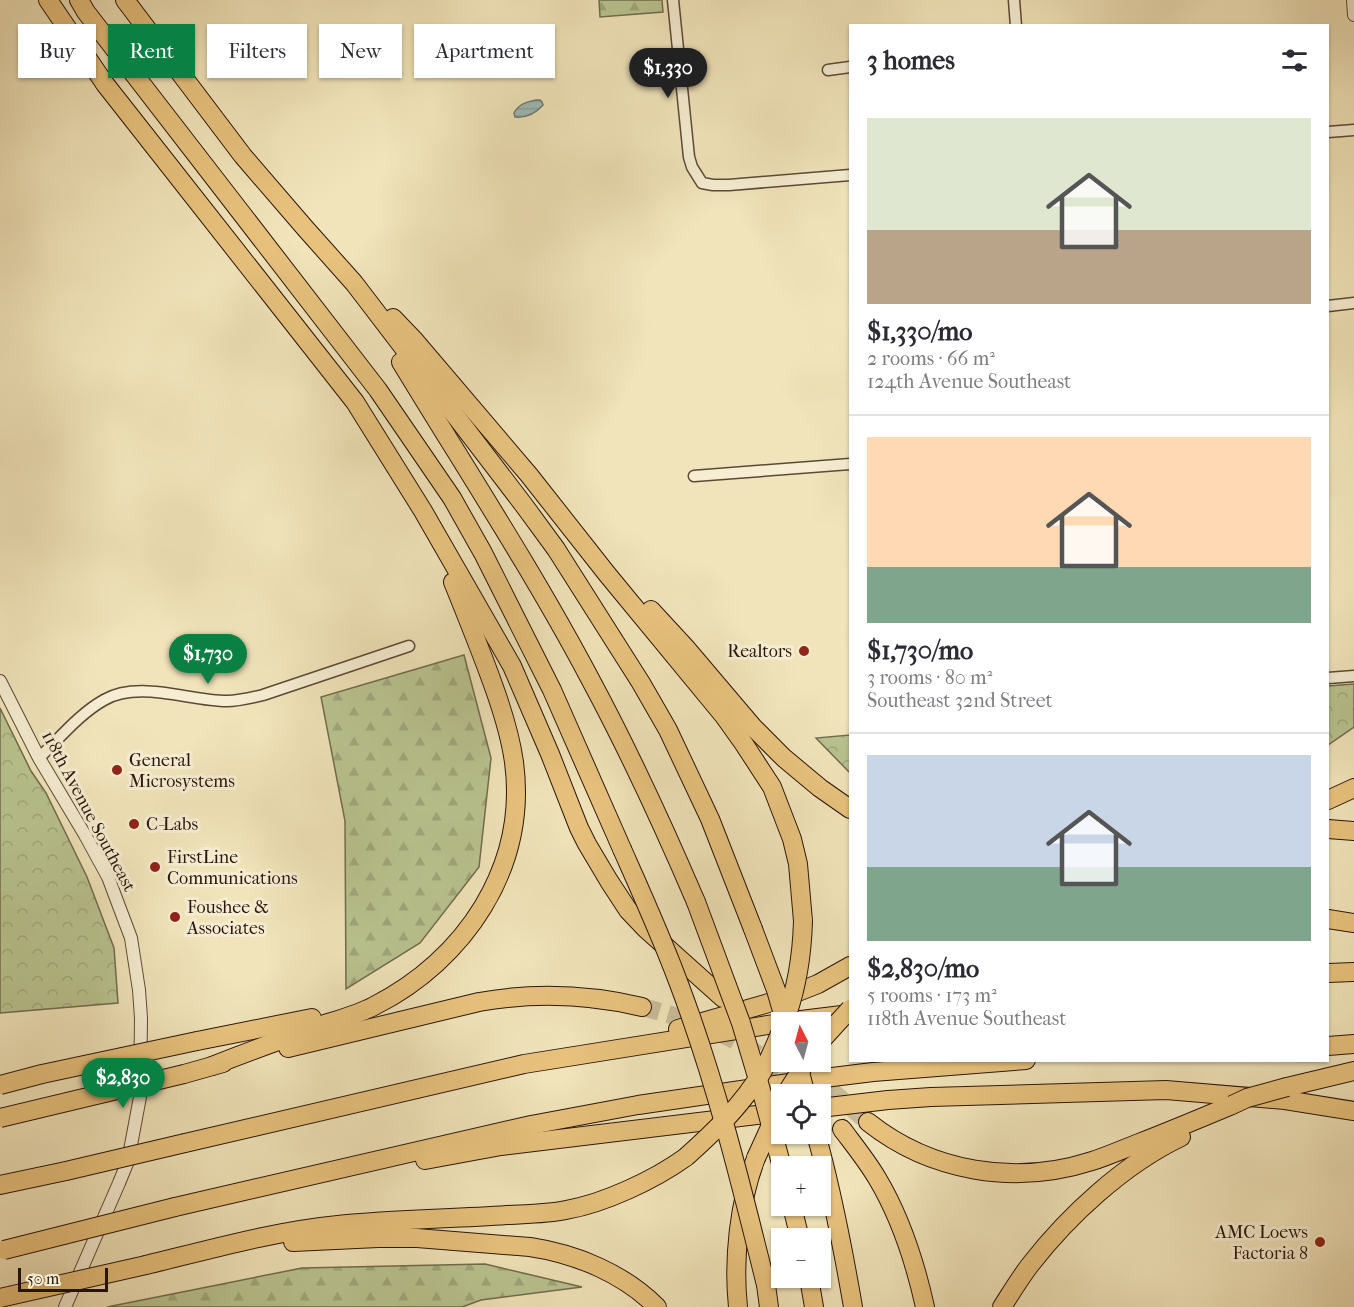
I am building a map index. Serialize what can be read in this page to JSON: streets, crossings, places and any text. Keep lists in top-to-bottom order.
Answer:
{
  "streets": {
    "street": ["118th Avenue Southeast"]
  },
  "places": [
    "Realtors",
    "General Microsystems",
    "C-Labs",
    "FirstLine Communications",
    "Foushee & Associates",
    "AMC Loews Factoria 8"
  ],
  "scale_bar": "50 m",
  "north": "top",
  "page": {
    "chip": [
      "Buy",
      "Rent",
      "Filters",
      "New",
      "Apartment"
    ],
    "heading": "3 homes",
    "price": ["$1,330", "$1,730", "$2,830"],
    "list": [
      {
        "name": "$1,330/mo",
        "note": "2 rooms · 66 m² · 124th Avenue Southeast"
      },
      {
        "name": "$1,730/mo",
        "note": "3 rooms · 80 m² · Southeast 32nd Street"
      },
      {
        "name": "$2,830/mo",
        "note": "5 rooms · 173 m² · 118th Avenue Southeast"
      }
    ],
    "map_buttons": ["+", "−"],
    "scale": "50 m"
  }
}
